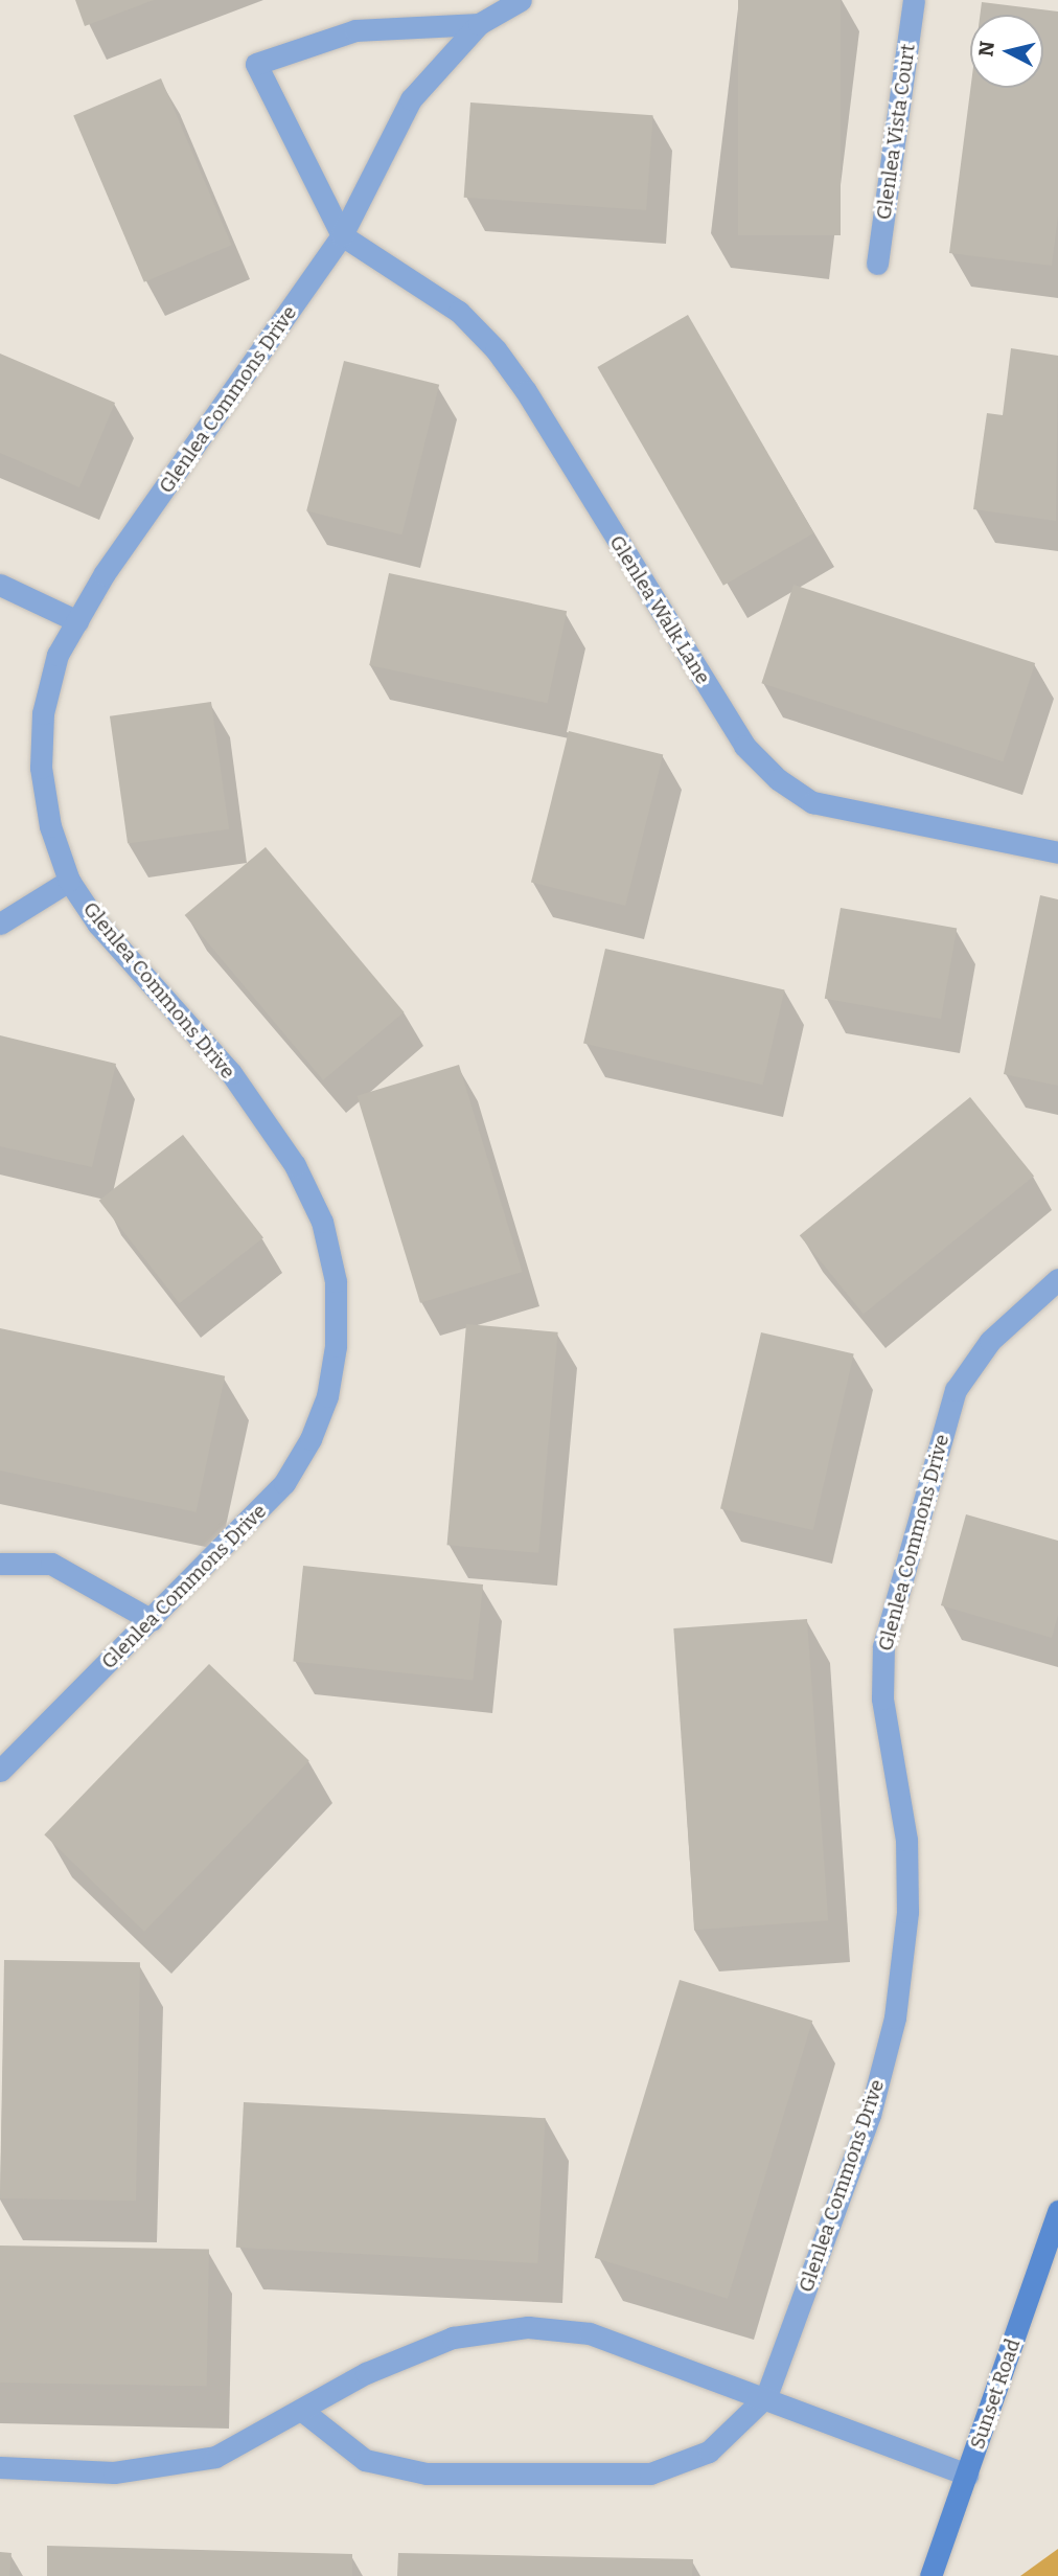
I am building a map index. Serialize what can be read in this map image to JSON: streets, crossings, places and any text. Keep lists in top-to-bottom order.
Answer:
{
  "streets": {
    "main road": ["Sunset Road"],
    "street": ["Glenlea Vista Court", "Glenlea Commons Drive", "Glenlea Walk Lane"]
  },
  "crossings": [
    ["Glenlea Commons Drive", "Glenlea Walk Lane"]
  ],
  "north": "left"
}
